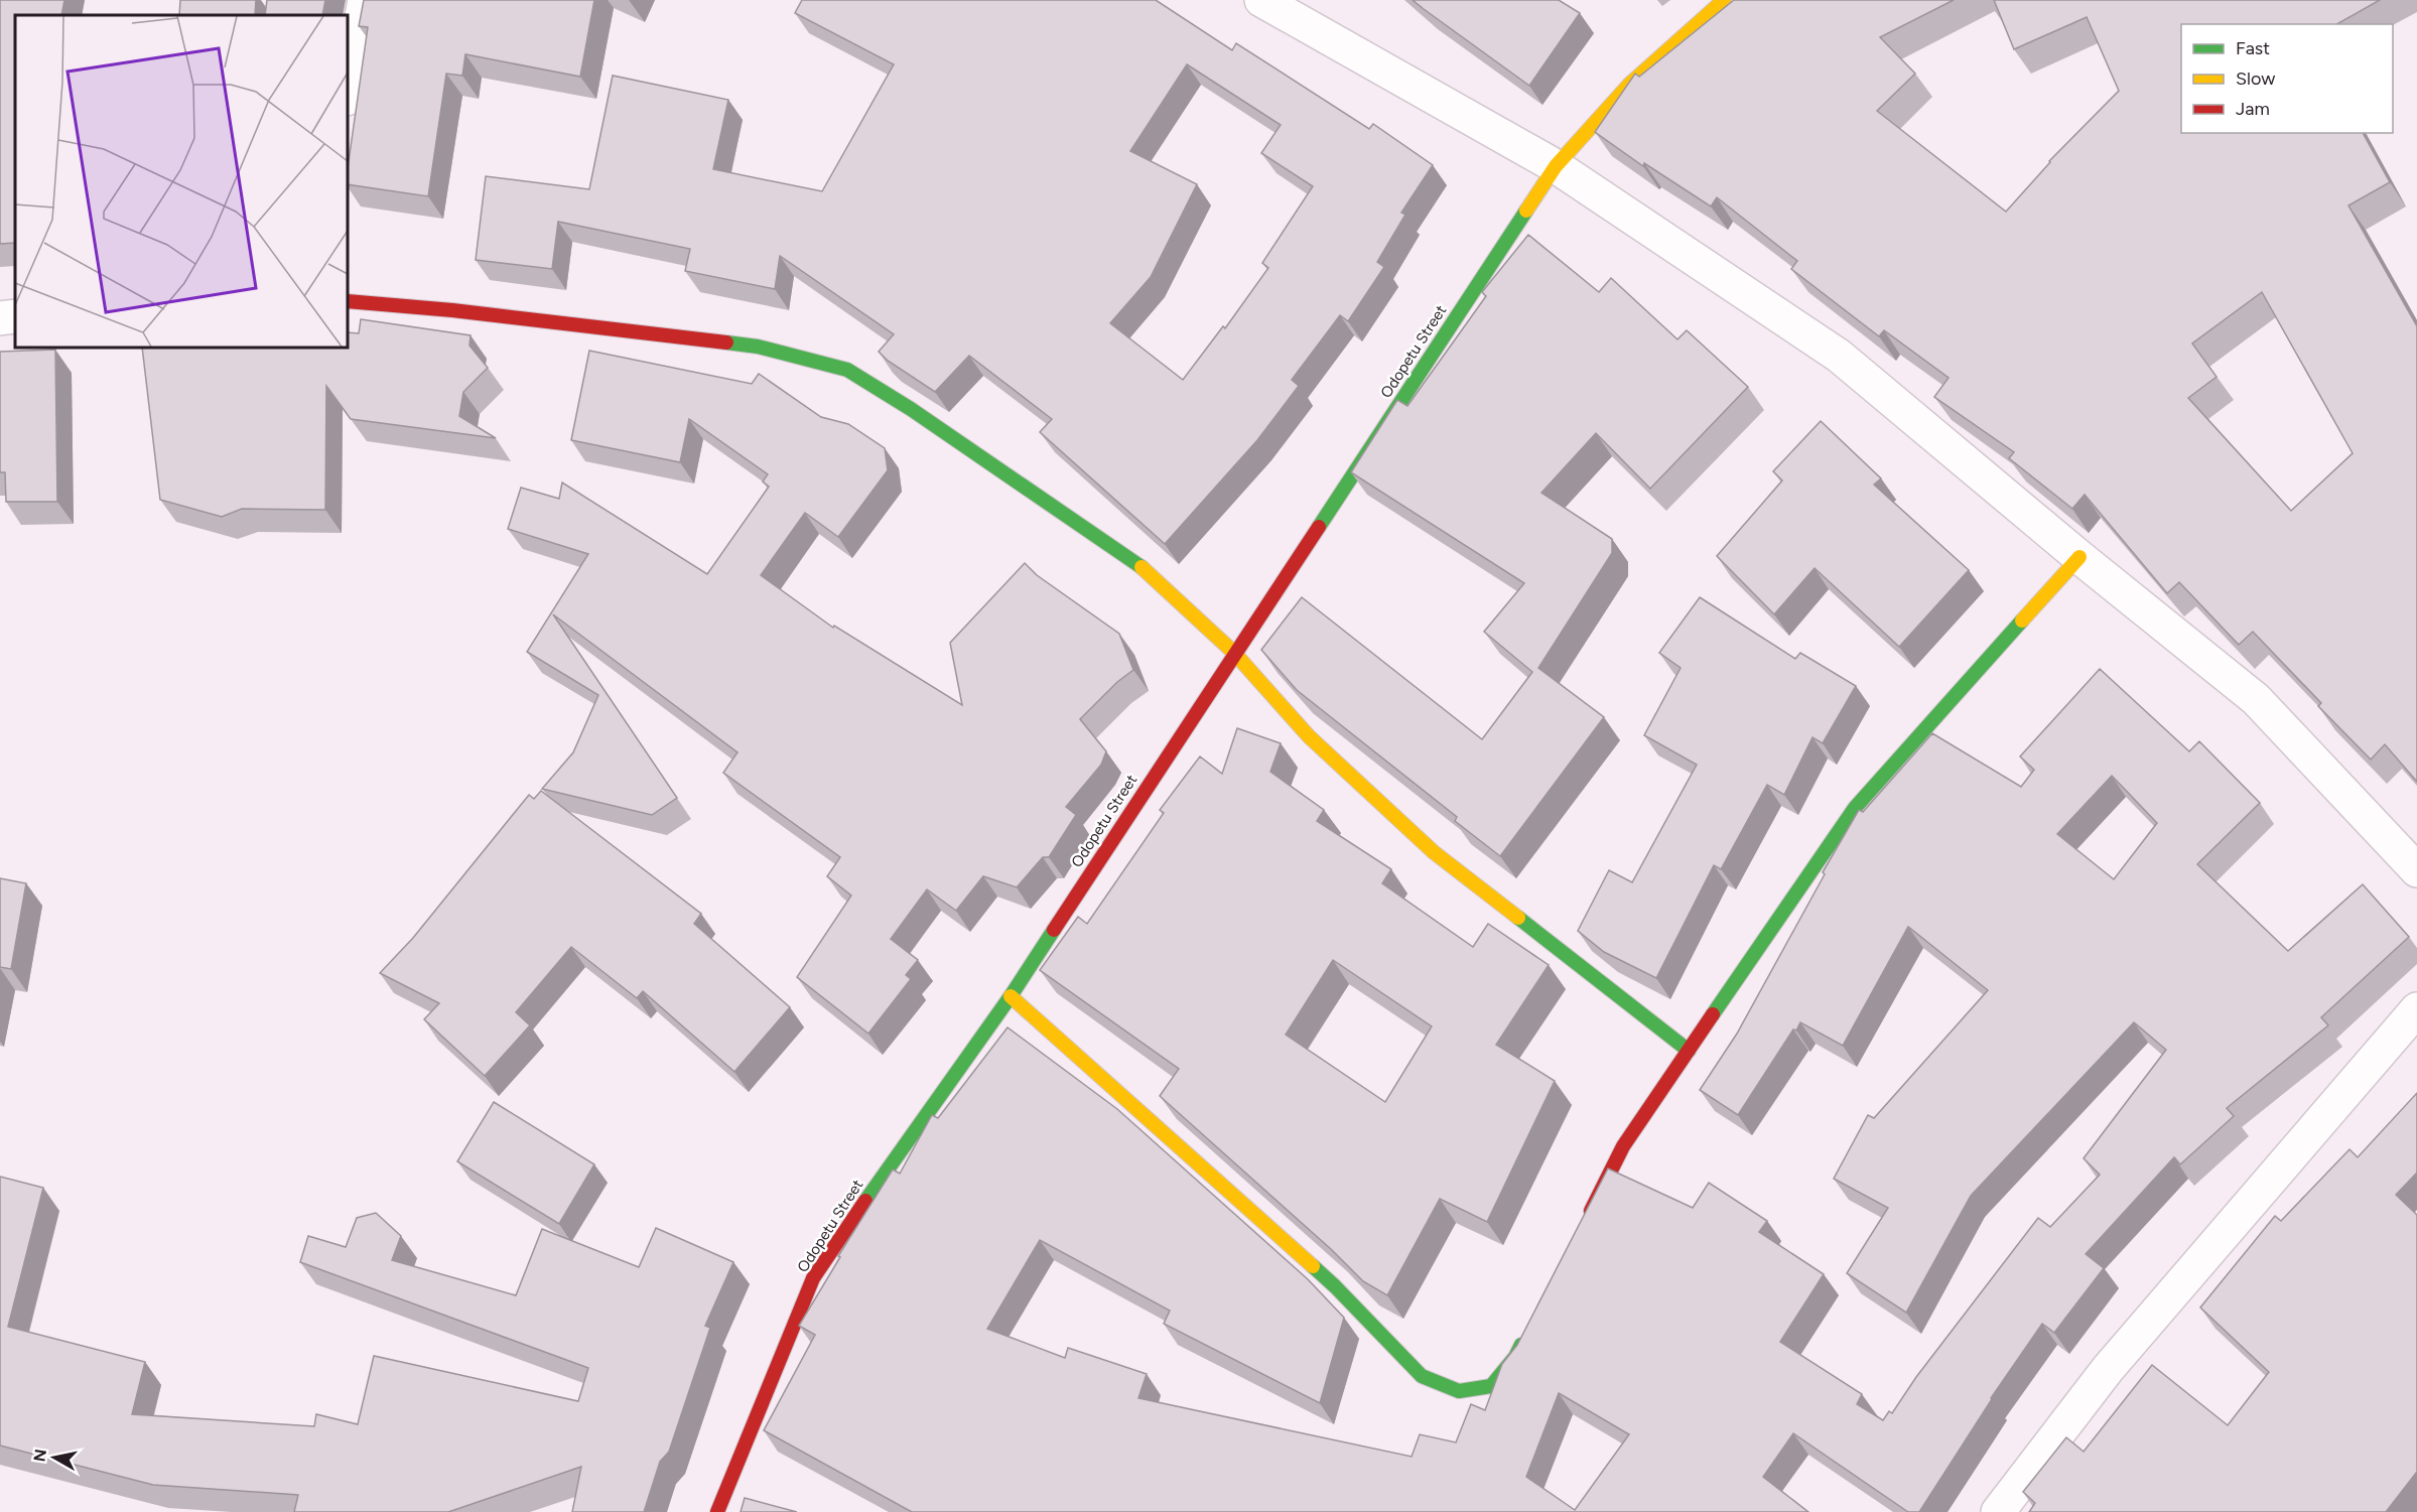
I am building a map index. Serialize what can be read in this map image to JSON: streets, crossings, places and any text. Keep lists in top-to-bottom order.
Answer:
{
  "streets": {
    "street": ["Odopetu Street"]
  },
  "legend": ["Fast", "Slow", "Jam"],
  "north": "left"
}
